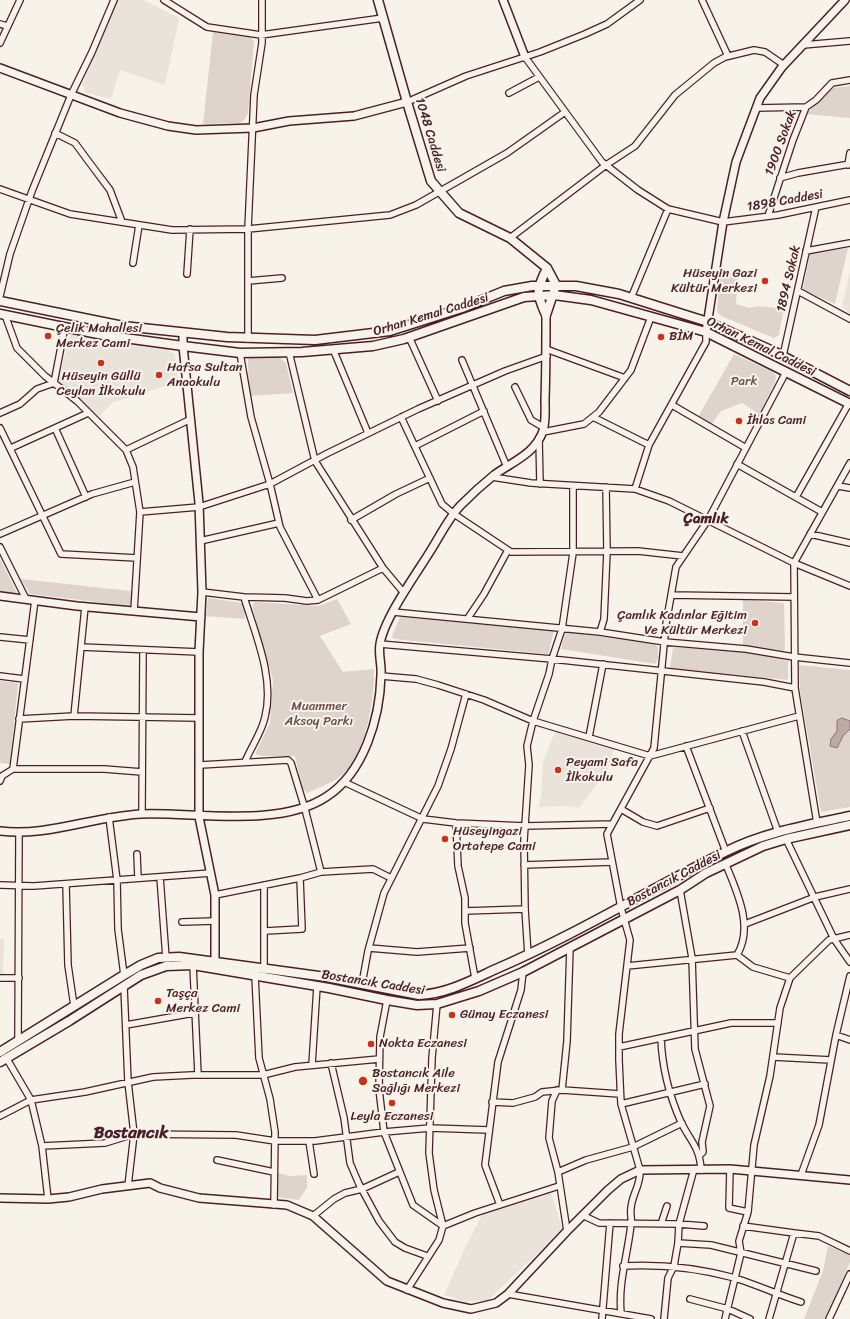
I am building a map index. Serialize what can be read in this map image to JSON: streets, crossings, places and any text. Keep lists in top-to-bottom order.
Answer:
{
  "streets": {
    "main road": ["1048 Caddesi", "Orhan Kemal Caddesi", "Bostancık Caddesi"],
    "street": ["1900 Sokak", "1898 Caddesi", "1894 Sokak"]
  },
  "crossings": [
    ["1048 Caddesi", "Orhan Kemal Caddesi"],
    ["1900 Sokak", "1898 Caddesi"],
    ["1898 Caddesi", "1894 Sokak"],
    ["1894 Sokak", "Orhan Kemal Caddesi"]
  ],
  "districts": ["Çamlık", "Bostancık"],
  "parks": ["Park", "Muammer Aksoy Parkı"],
  "places": [
    "Hüseyin Gazi Kültür Merkezi",
    "Çelik Mahallesi Merkez Cami",
    "BİM",
    "Hüseyin Güllü Ceylan İlkokulu",
    "Hafsa Sultan Anaokulu",
    "İhlas Cami",
    "Çamlık Kadınlar Eğitim Ve Kültür Merkezi",
    "Peyami Safa İlkokulu",
    "Hüseyingazi Ortatepe Cami",
    "Taşça Merkez Cami",
    "Günay Eczanesi",
    "Nokta Eczanesi",
    "Bostancık Aile Sağlığı Merkezi",
    "Leyla Eczanesi"
  ]
}
